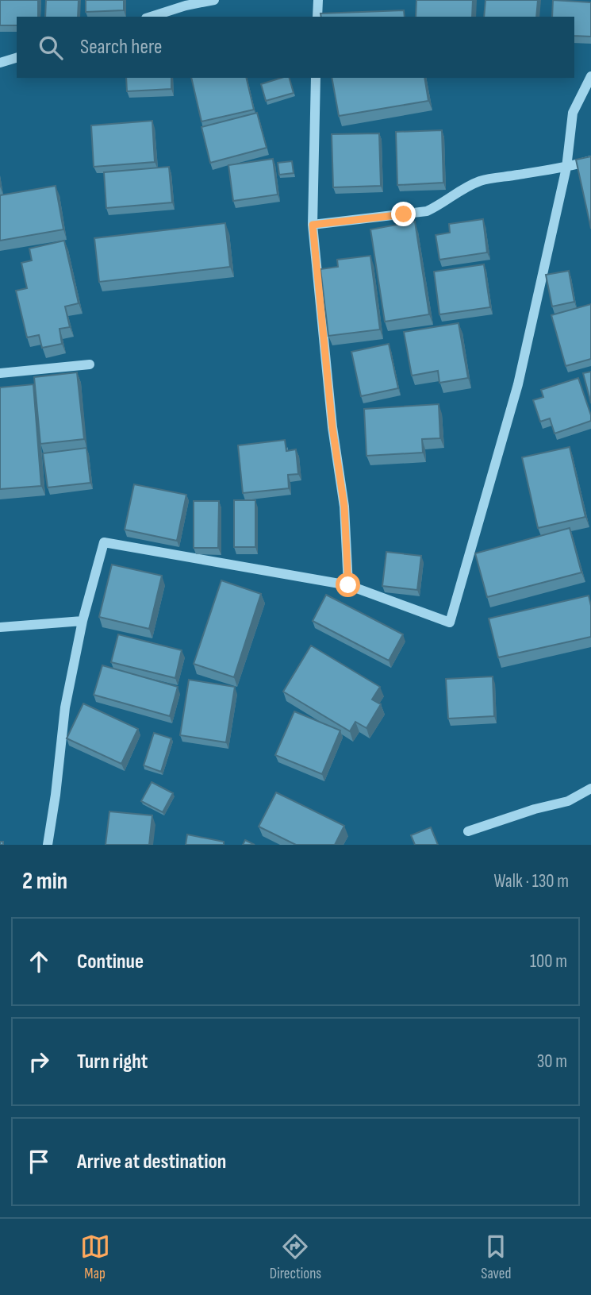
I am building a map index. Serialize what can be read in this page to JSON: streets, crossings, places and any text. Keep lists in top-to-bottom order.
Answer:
{
  "page": {
    "search": "Search here",
    "heading": ["2 min", "Walk · 130 m"],
    "list": [
      ["Continue", "100 m"],
      ["Turn right", "30 m"],
      "Arrive at destination"
    ],
    "nav": ["Map", "Directions", "Saved"]
  }
}
